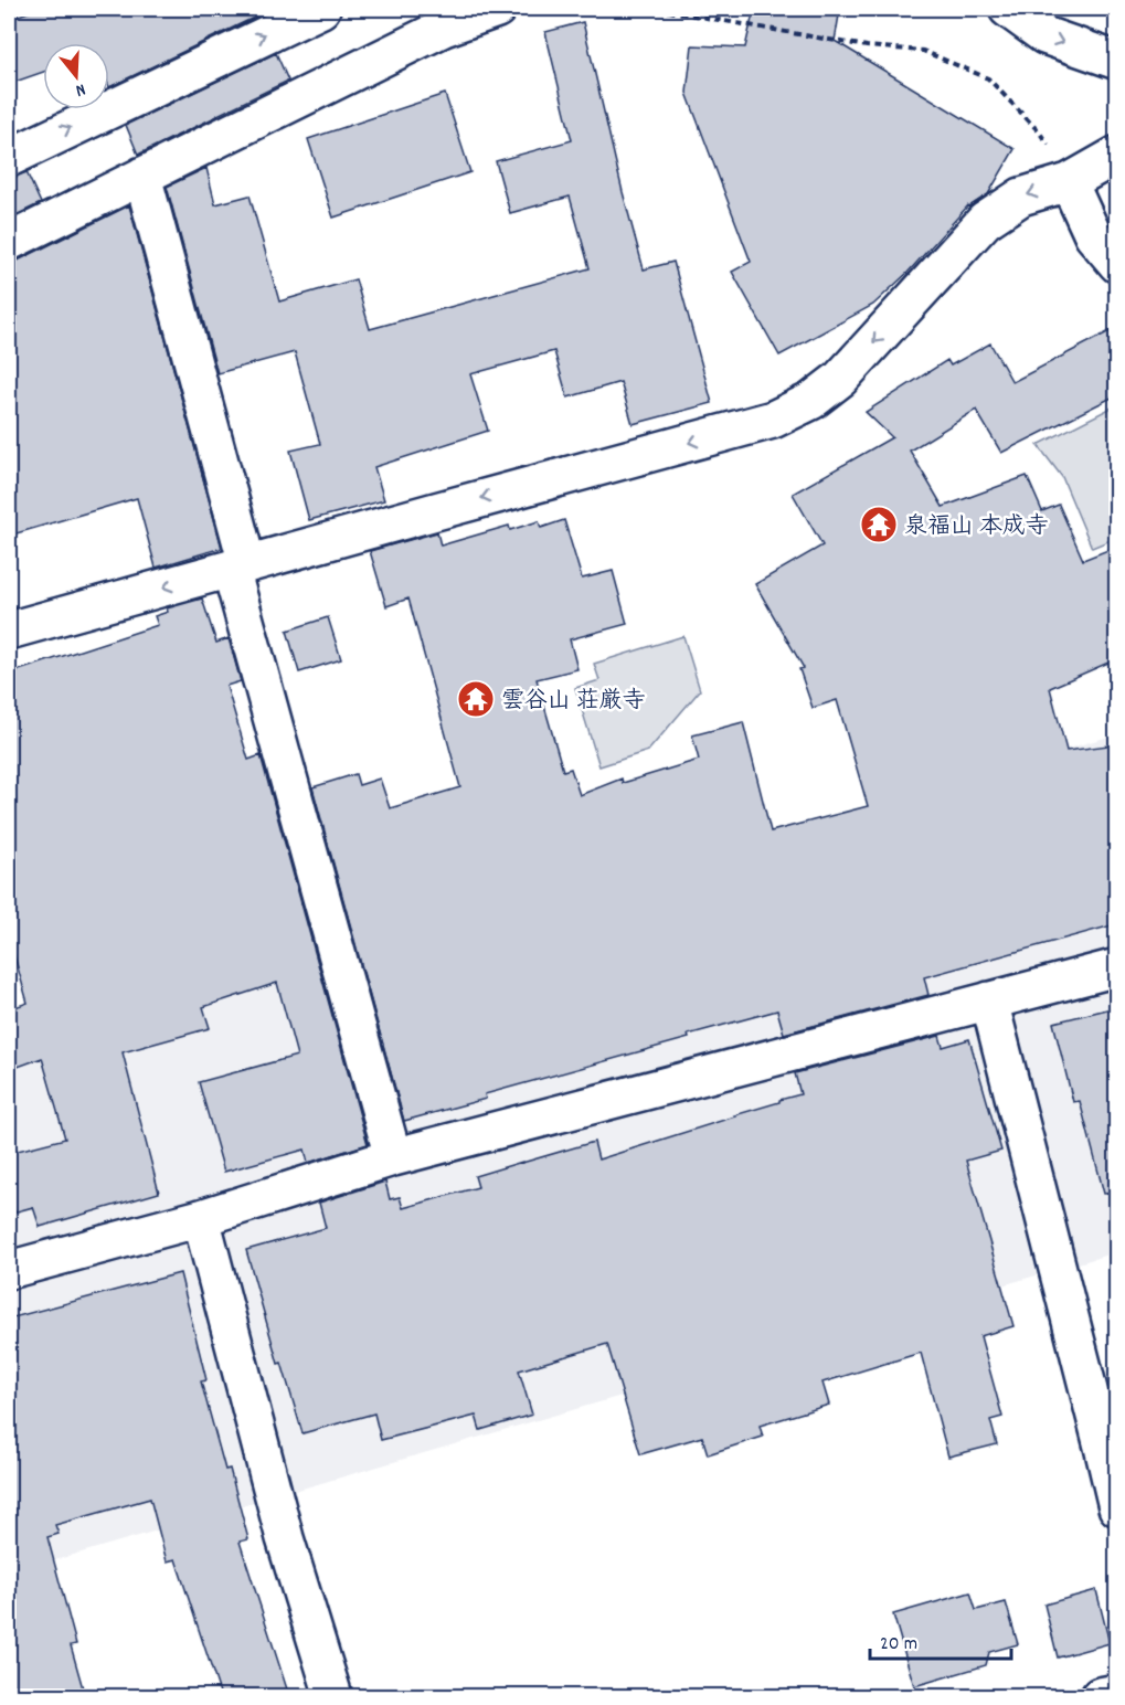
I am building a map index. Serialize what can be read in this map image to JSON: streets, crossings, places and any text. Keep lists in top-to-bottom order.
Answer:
{
  "places": {
    "temple": ["泉福山 本成寺", "雲谷山 荘厳寺"]
  },
  "scale_bar": "20 m",
  "north": "bottom"
}
